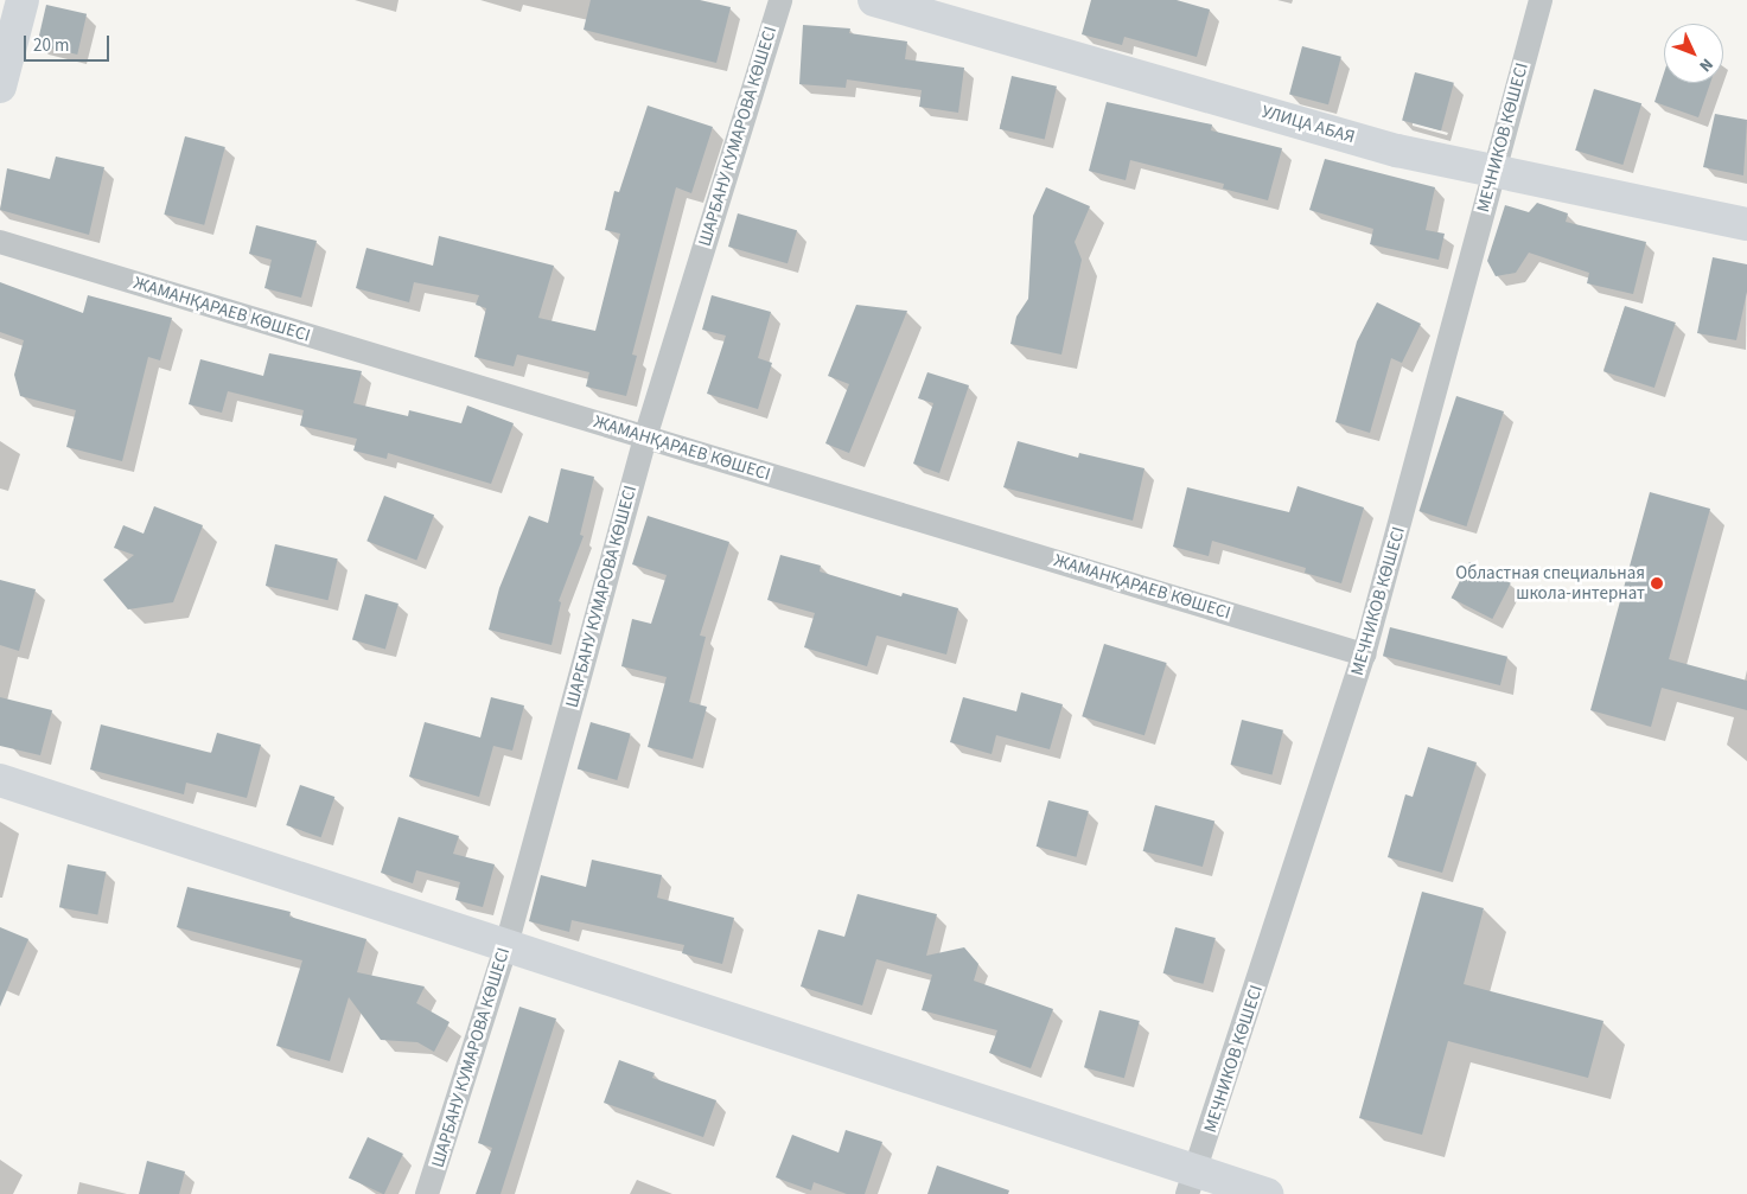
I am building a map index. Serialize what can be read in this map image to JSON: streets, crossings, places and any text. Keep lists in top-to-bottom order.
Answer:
{
  "streets": {
    "main road": ["УЛИЦА АБАЯ"],
    "street": ["ШАРБАНУ КУМАРОВА КӨШЕСІ", "МЕЧНИКОВ КӨШЕСІ", "ЖАМАНҚАРАЕВ КӨШЕСІ"]
  },
  "crossings": [
    ["УЛИЦА АБАЯ", "МЕЧНИКОВ КӨШЕСІ"],
    ["ШАРБАНУ КУМАРОВА КӨШЕСІ", "ЖАМАНҚАРАЕВ КӨШЕСІ"],
    ["МЕЧНИКОВ КӨШЕСІ", "ЖАМАНҚАРАЕВ КӨШЕСІ"]
  ],
  "places": ["Областная специальная школа-интернат"],
  "scale_bar": "20 m",
  "north": "bottom right"
}
